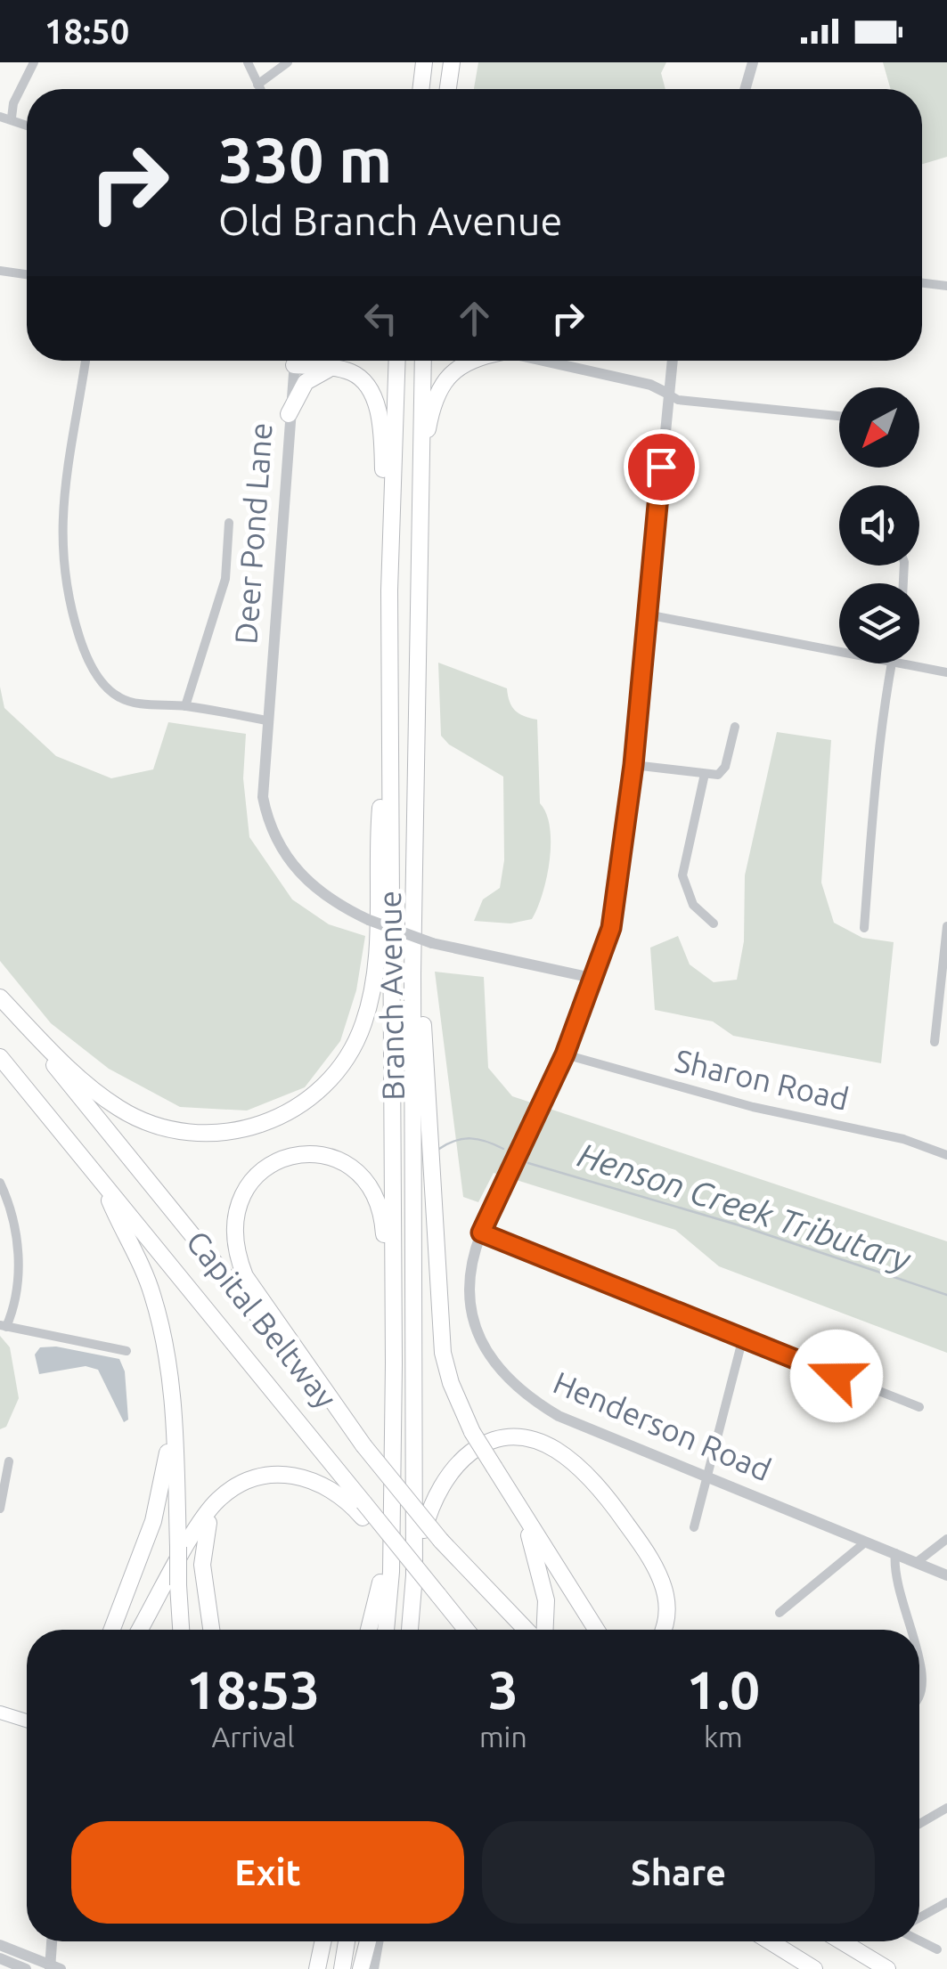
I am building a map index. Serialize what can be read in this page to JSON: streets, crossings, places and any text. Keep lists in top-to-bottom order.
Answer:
{
  "streets": {
    "highway": ["Branch Avenue", "Capital Beltway"],
    "street": ["Deer Pond Lane", "Sharon Road", "Henderson Road"]
  },
  "crossings": [
    ["Deer Pond Lane", "Henderson Road"],
    ["Sharon Road", "Henderson Road"]
  ],
  "water": ["Henson Creek Tributary"],
  "north": "bottom left",
  "page": {
    "status": "18:50",
    "turn": ["330 m", "Old Branch Avenue"],
    "eta": [
      "18:53",
      "Arrival",
      "3",
      "min",
      "1.0",
      "km"
    ],
    "buttons": ["Exit", "Share"]
  }
}
